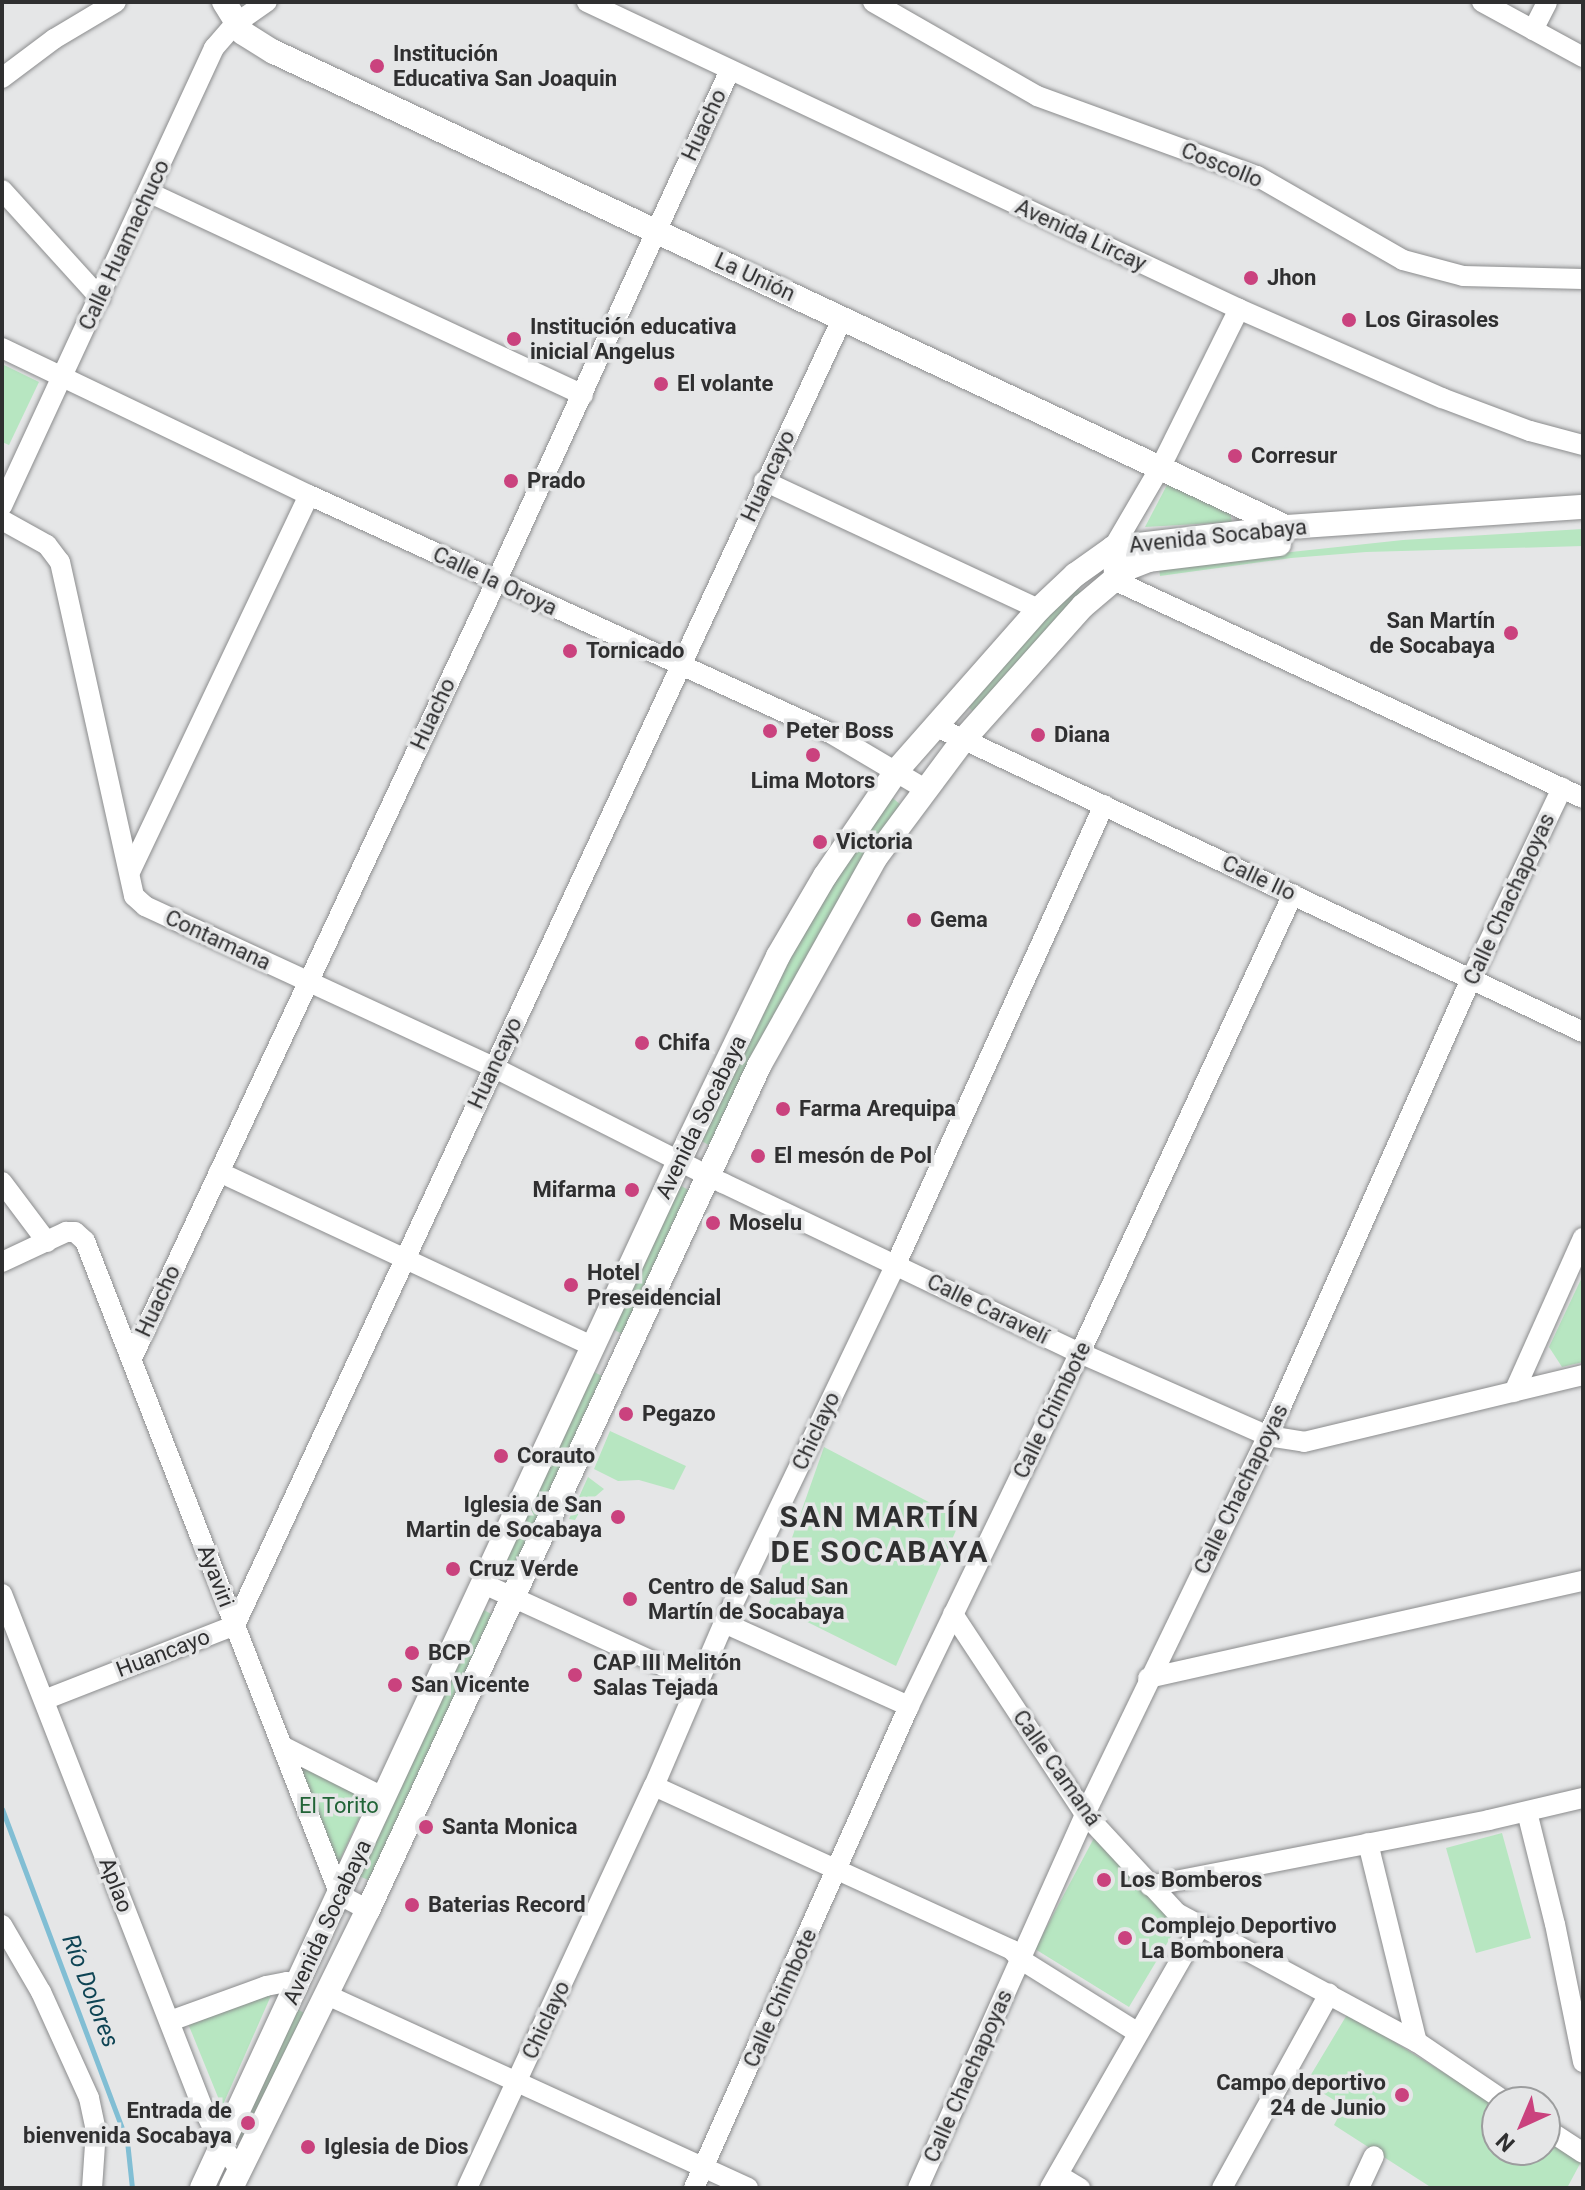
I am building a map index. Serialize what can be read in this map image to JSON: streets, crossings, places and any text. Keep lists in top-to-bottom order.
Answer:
{
  "streets": {
    "main road": ["La Unión", "Avenida Socabaya"],
    "street": [
      "Huacho",
      "Coscollo",
      "Avenida Lircay",
      "Calle Huamachuco",
      "Huancayo",
      "Calle la Oroya",
      "Calle Ilo",
      "Calle Chachapoyas",
      "Contamana",
      "Calle Caravelí",
      "Calle Chimbote",
      "Chiclayo",
      "Ayaviri",
      "Calle Camaná",
      "Aplao"
    ]
  },
  "crossings": [
    ["Huacho", "Avenida Lircay"],
    ["Huacho", "La Unión"],
    ["Huacho", "Calle la Oroya"],
    ["Huacho", "Contamana"],
    ["Huacho", "Ayaviri"],
    ["Calle Huamachuco", "La Unión"],
    ["Calle Huamachuco", "Calle la Oroya"],
    ["La Unión", "Huancayo"],
    ["La Unión", "Avenida Socabaya"],
    ["Huancayo", "Calle la Oroya"],
    ["Huancayo", "Contamana"],
    ["Huancayo", "Ayaviri"],
    ["Huancayo", "Aplao"],
    ["Avenida Socabaya", "Calle la Oroya"],
    ["Avenida Socabaya", "Calle Ilo"],
    ["Avenida Socabaya", "Contamana"],
    ["Avenida Socabaya", "Calle Caravelí"],
    ["Avenida Socabaya", "Ayaviri"],
    ["Avenida Socabaya", "Aplao"],
    ["Calle Ilo", "Calle Chachapoyas"],
    ["Calle Ilo", "Calle Chimbote"],
    ["Calle Ilo", "Chiclayo"],
    ["Calle Chachapoyas", "Calle Caravelí"],
    ["Calle Chachapoyas", "Calle Camaná"],
    ["Contamana", "Calle Caravelí"],
    ["Calle Caravelí", "Calle Chimbote"],
    ["Calle Caravelí", "Chiclayo"],
    ["Calle Chimbote", "Calle Camaná"]
  ],
  "districts": ["SAN MARTÍN DE SOCABAYA"],
  "water": ["Río Dolores"],
  "parks": ["El Torito"],
  "places": [
    "Institución Educativa San Joaquin",
    "Jhon",
    "Los Girasoles",
    "Institución educativa inicial Angelus",
    "El volante",
    "Corresur",
    "Prado",
    "San Martín de Socabaya",
    "Tornicado",
    "Peter Boss",
    "Diana",
    "Lima Motors",
    "Victoria",
    "Gema",
    "Chifa",
    "Farma Arequipa",
    "El mesón de Pol",
    "Mifarma",
    "Moselu",
    "Hotel Preseidencial",
    "Pegazo",
    "Corauto",
    "Iglesia de San Martin de Socabaya",
    "Cruz Verde",
    "Centro de Salud San Martín de Socabaya",
    "BCP",
    "CAP III Melitón Salas Tejada",
    "San Vicente",
    "Santa Monica",
    "Los Bomberos",
    "Baterias Record",
    "Complejo Deportivo La Bombonera",
    "Campo deportivo 24 de Junio",
    "Entrada de bienvenida Socabaya",
    "Iglesia de Dios"
  ],
  "north": "bottom left"
}
